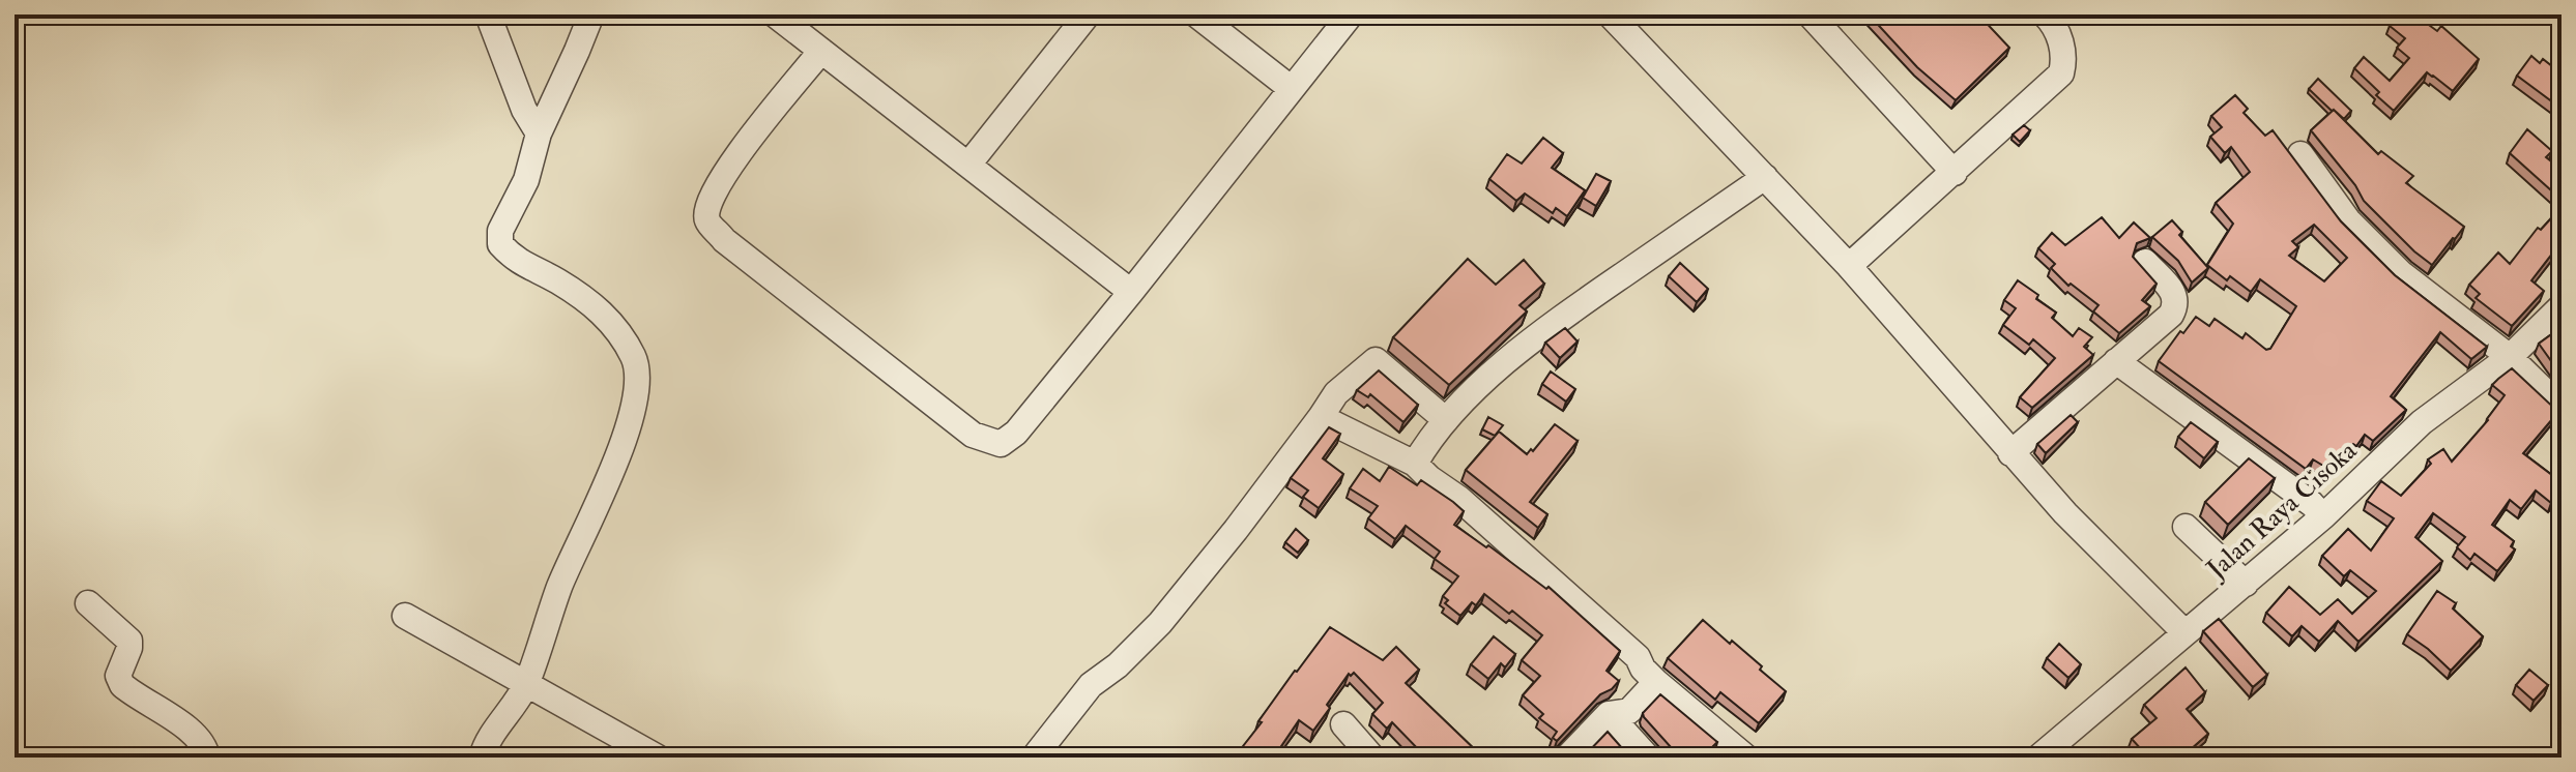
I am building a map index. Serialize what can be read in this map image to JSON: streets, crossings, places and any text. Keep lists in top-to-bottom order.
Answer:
{
  "streets": {
    "street": ["Jalan Raya Cisoka"]
  }
}
